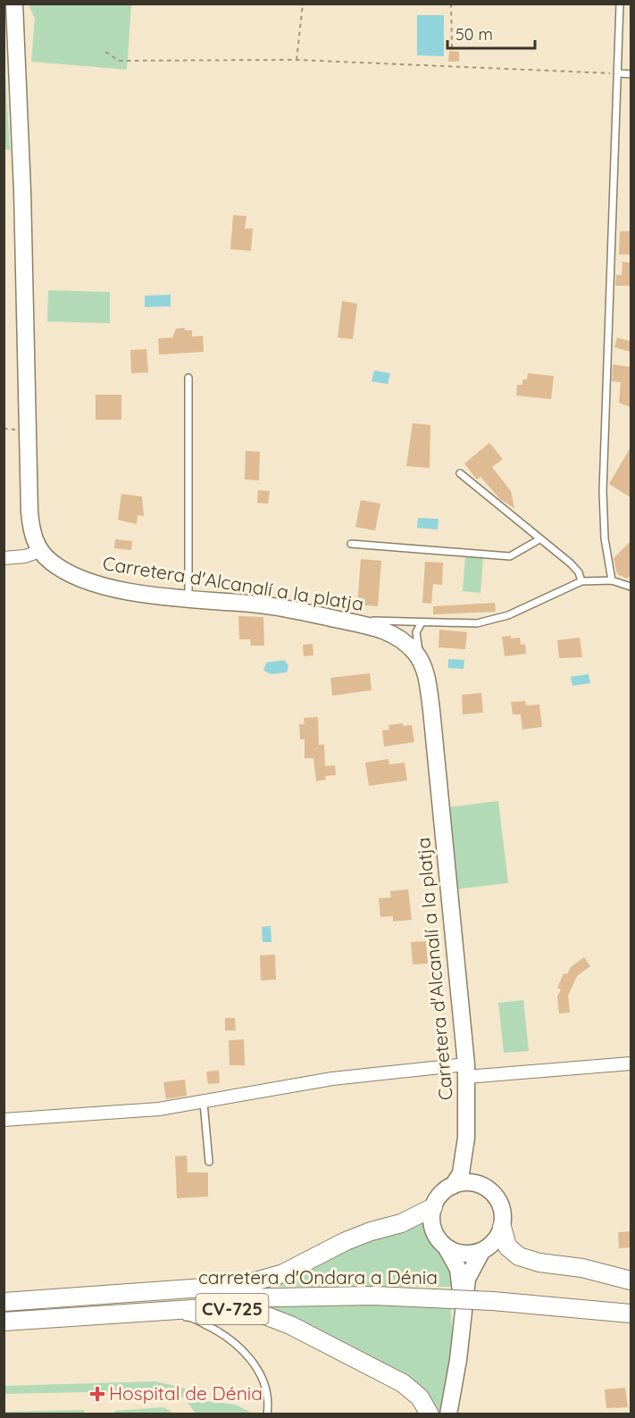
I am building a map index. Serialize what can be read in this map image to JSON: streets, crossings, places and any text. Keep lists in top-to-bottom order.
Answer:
{
  "streets": {
    "main road": ["Carretera d'Alcanalí a la platja", "carretera d'Ondara a Dénia", "CV-725"]
  },
  "crossings": [
    ["Carretera d'Alcanalí a la platja", "CV-725"]
  ],
  "places": {
    "health": ["Hospital de Dénia"]
  },
  "scale_bar": "50 m"
}
